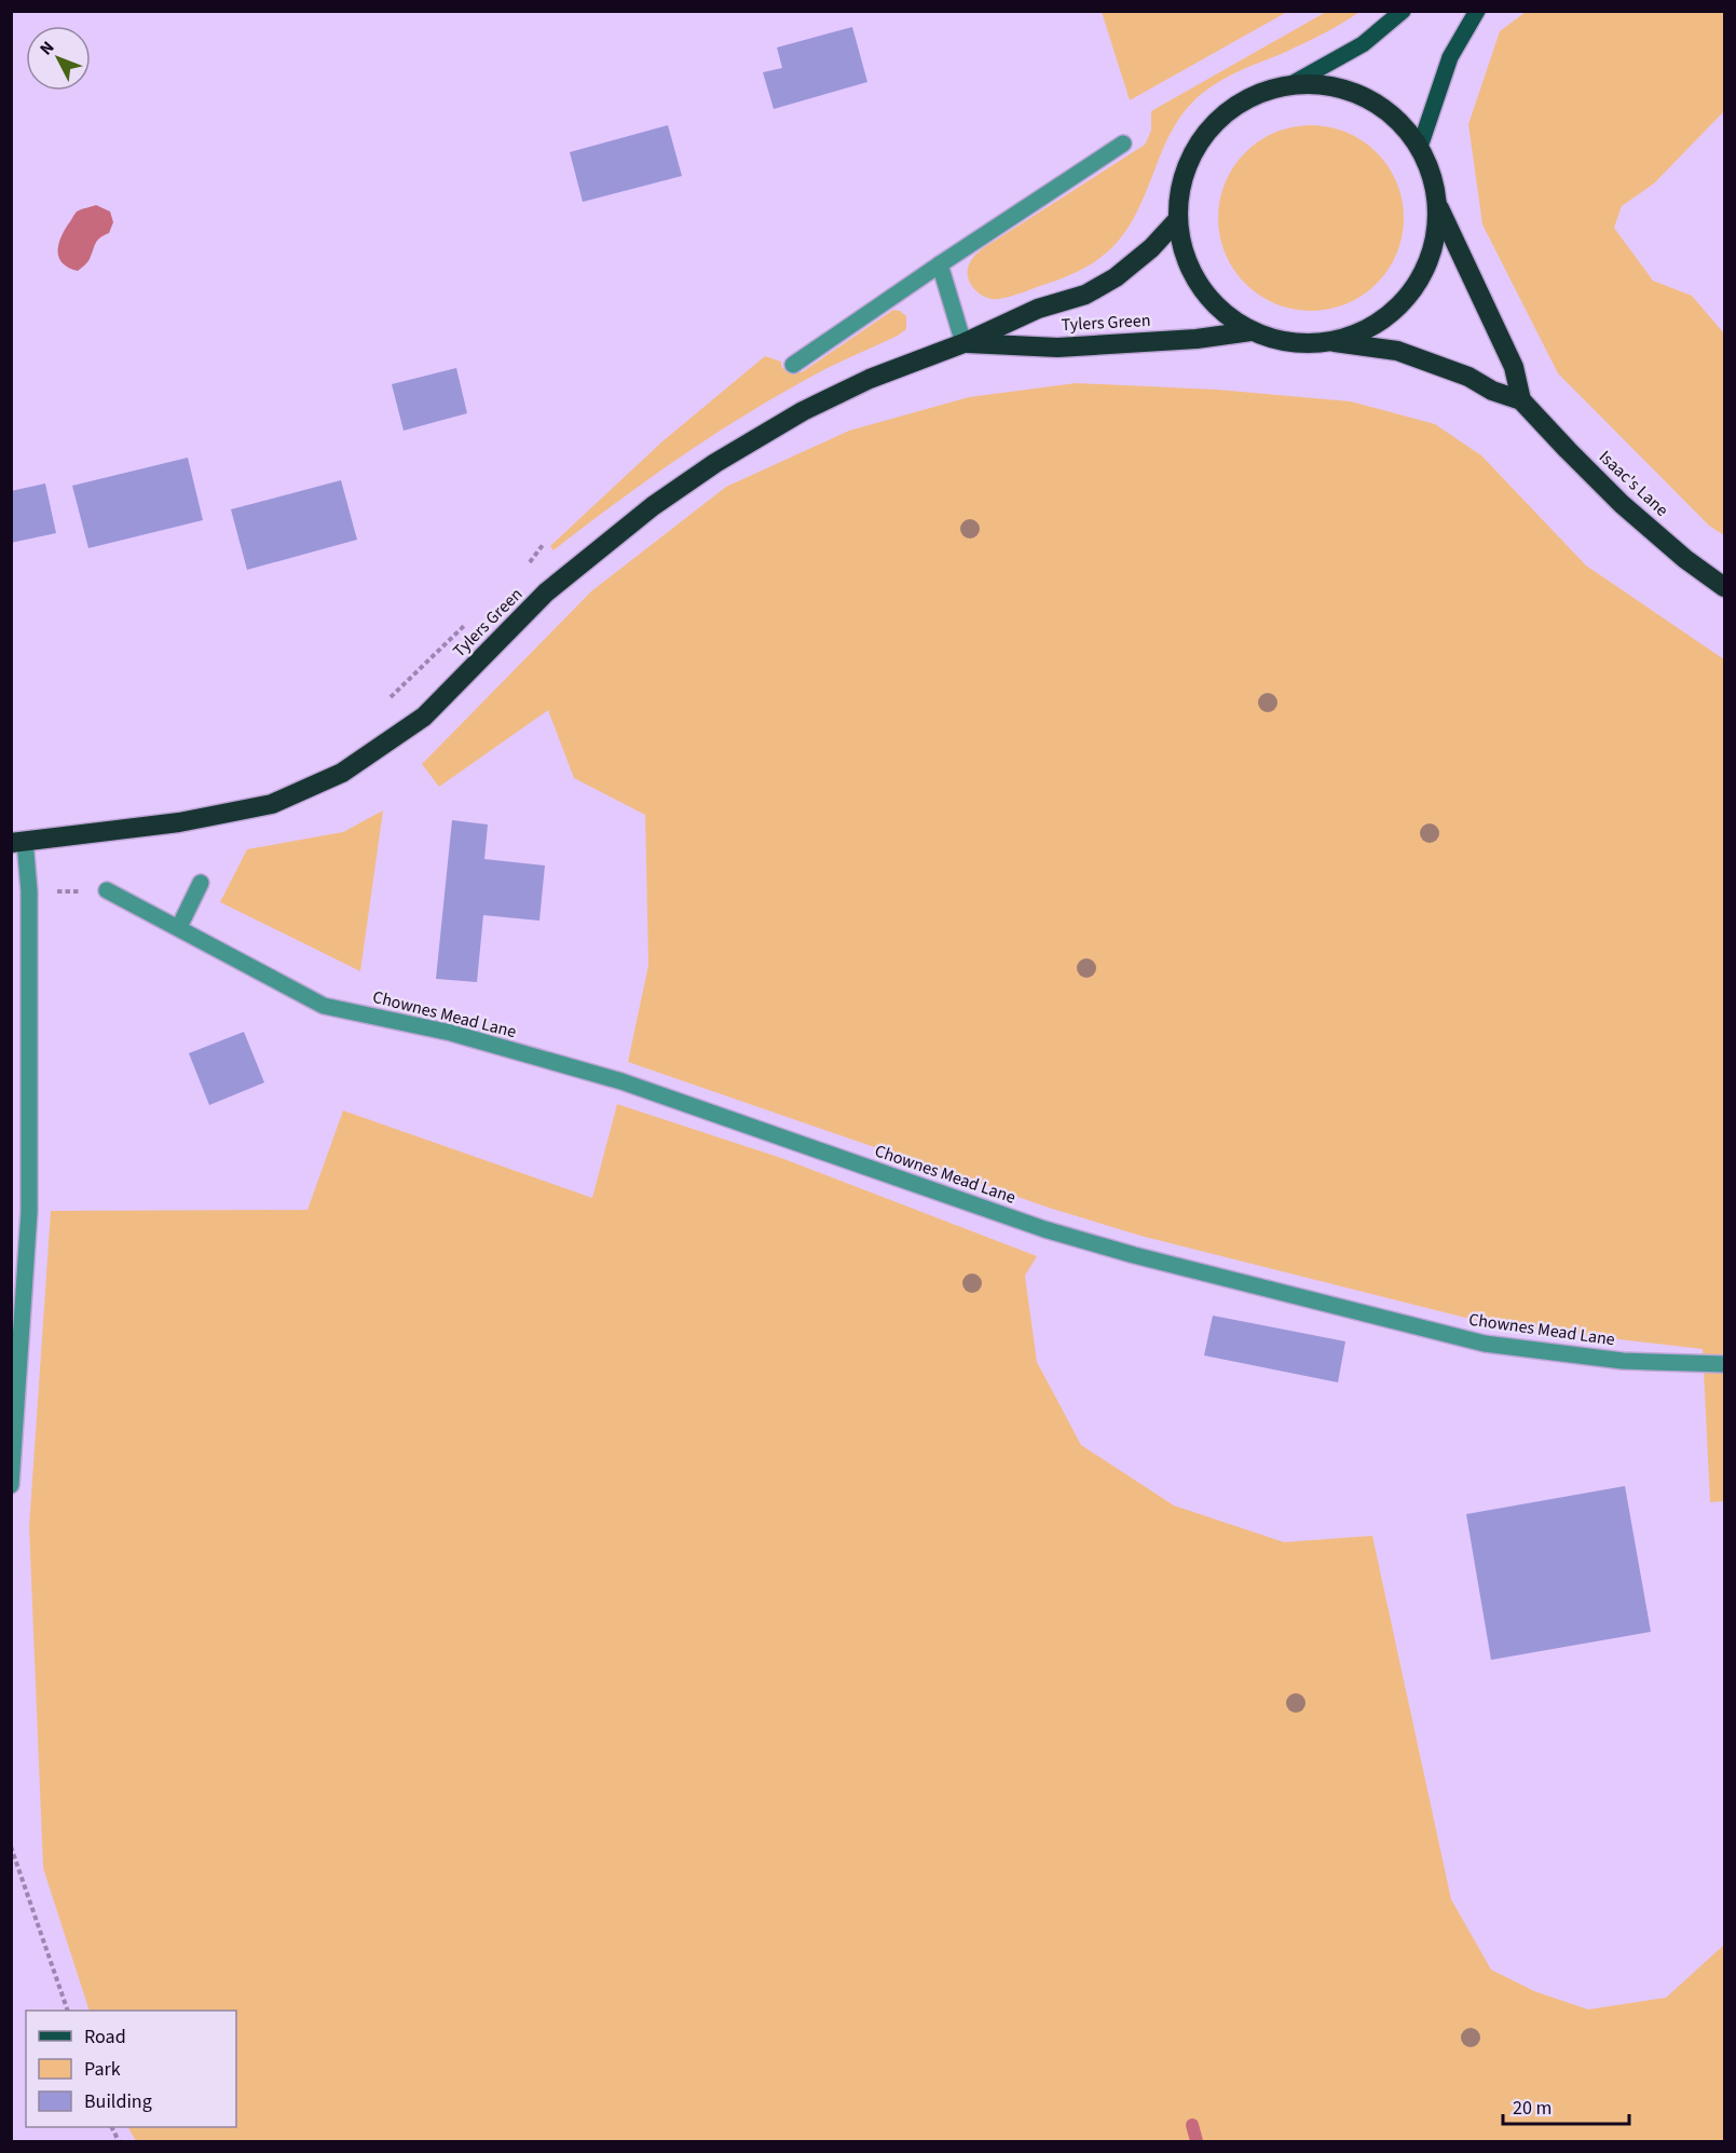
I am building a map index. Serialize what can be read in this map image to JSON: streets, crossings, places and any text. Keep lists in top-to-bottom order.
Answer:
{
  "streets": {
    "highway": ["Tylers Green", "Isaac's Lane"],
    "street": ["Chownes Mead Lane"]
  },
  "legend": ["Road", "Park", "Building"],
  "scale_bar": "20 m",
  "north": "top left"
}
